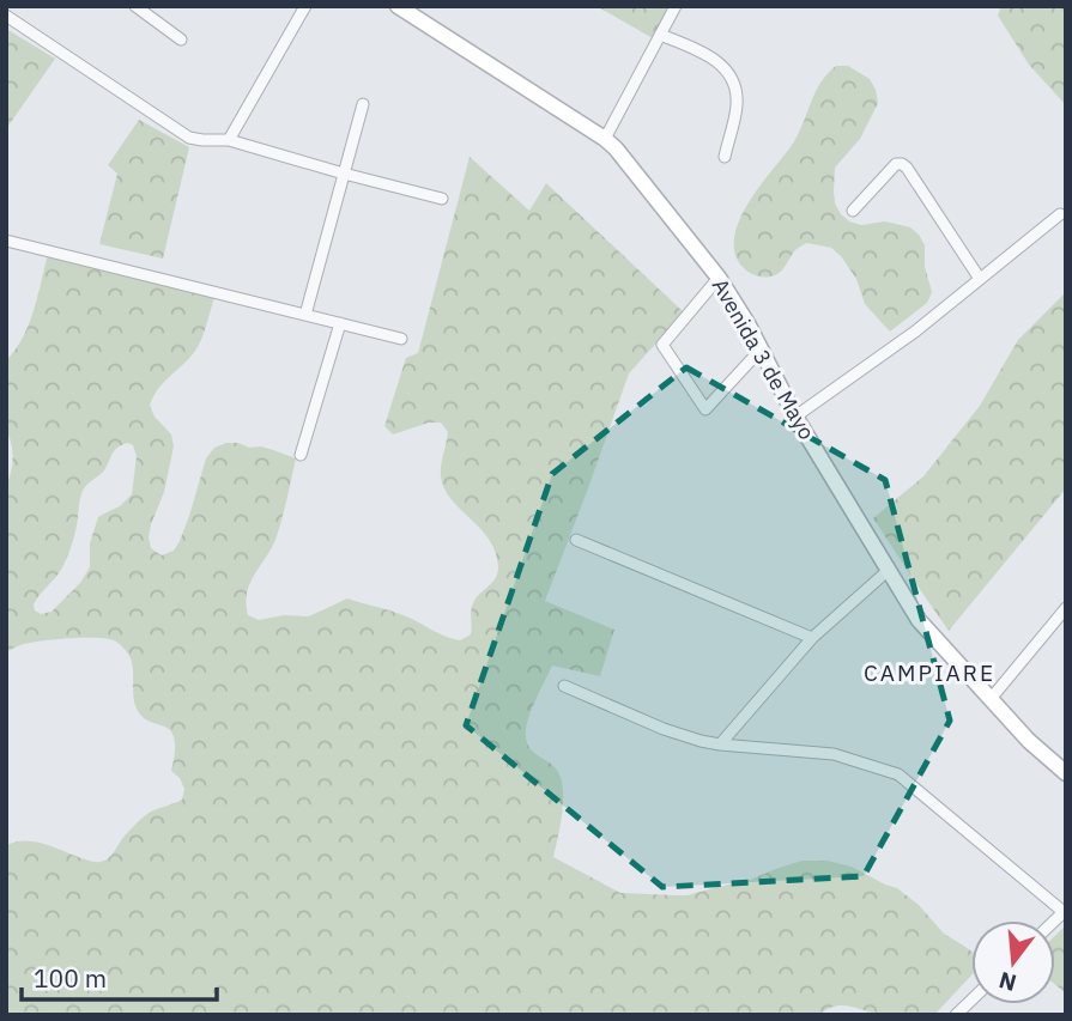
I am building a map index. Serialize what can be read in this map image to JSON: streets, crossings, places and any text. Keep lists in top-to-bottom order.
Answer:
{
  "streets": {
    "street": ["Avenida 3 de Mayo"]
  },
  "districts": ["CAMPIARE"],
  "scale_bar": "100 m",
  "north": "bottom"
}
